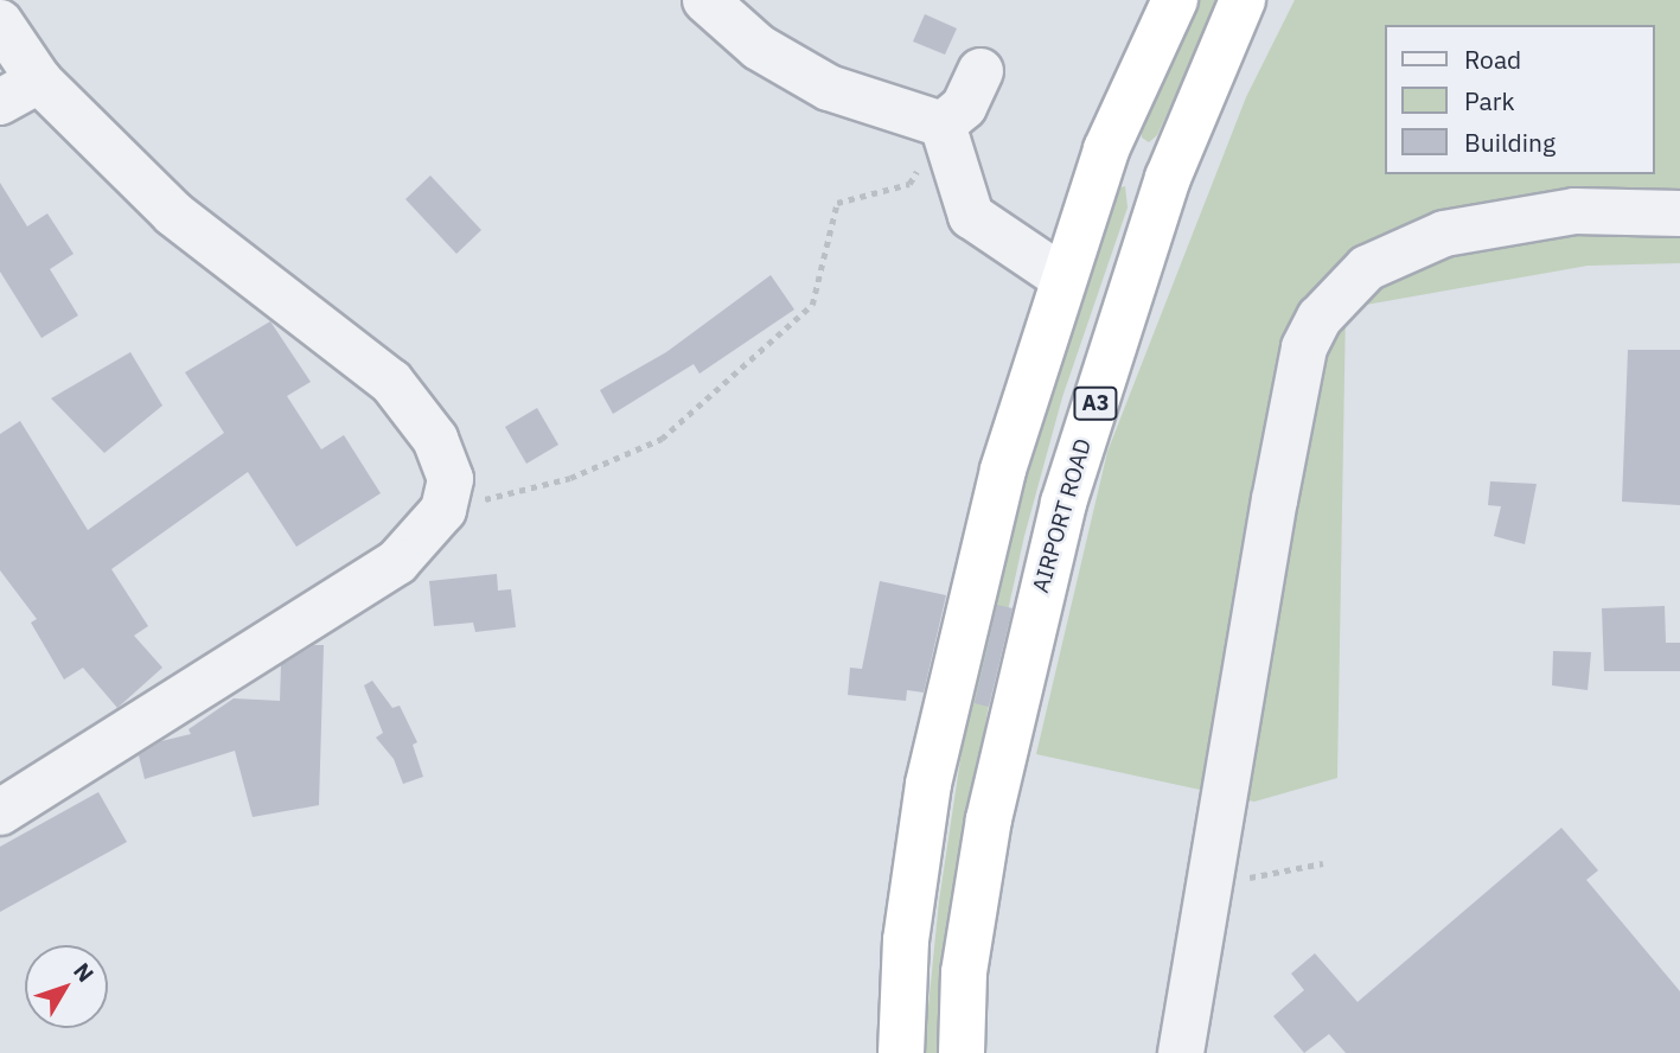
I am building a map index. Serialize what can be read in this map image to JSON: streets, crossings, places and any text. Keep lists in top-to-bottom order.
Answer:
{
  "streets": {
    "highway": ["A3", "AIRPORT ROAD"]
  },
  "legend": ["Road", "Park", "Building"],
  "north": "top right"
}
